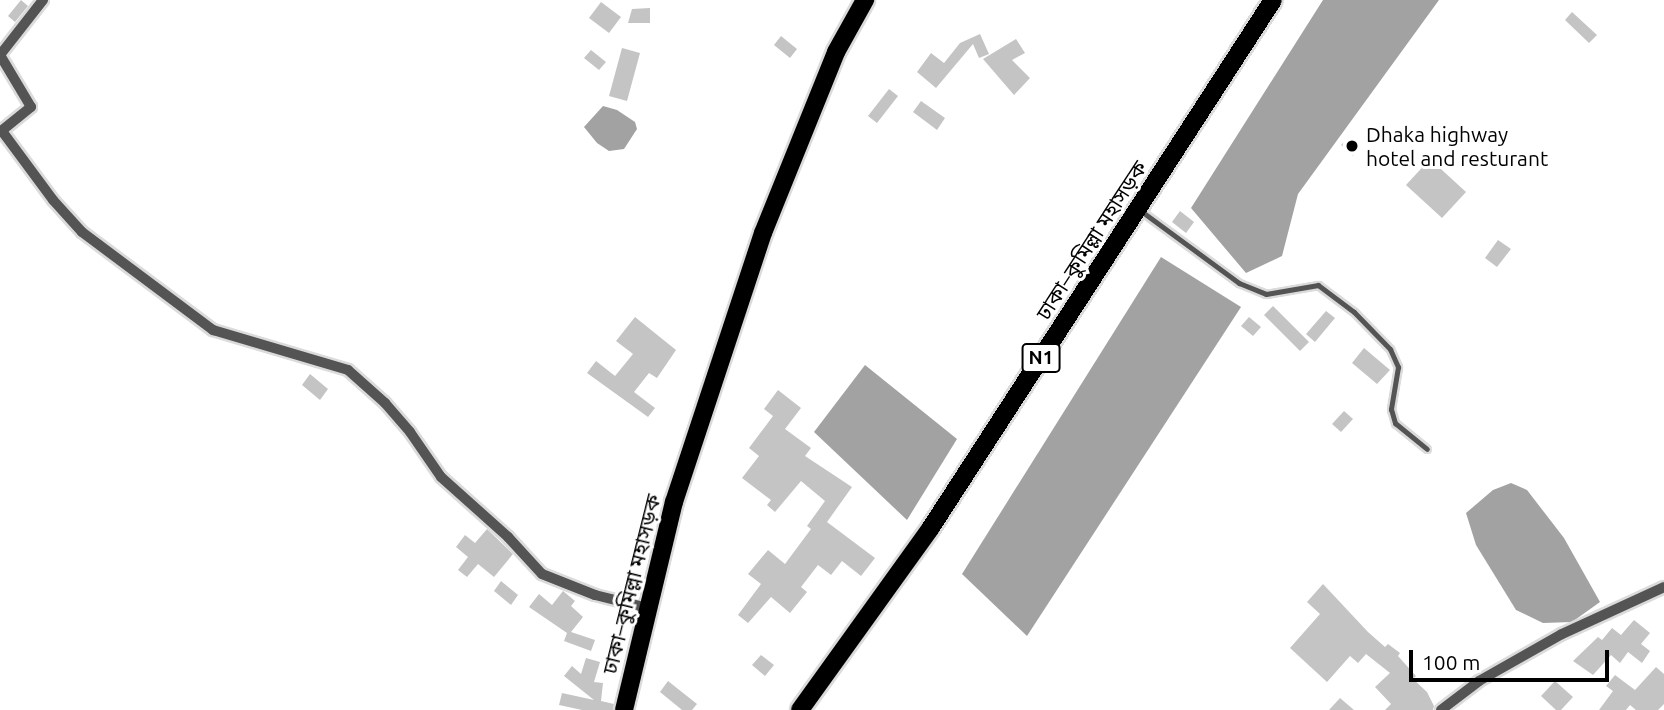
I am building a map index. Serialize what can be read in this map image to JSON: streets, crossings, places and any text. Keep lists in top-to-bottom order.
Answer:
{
  "streets": {
    "highway": ["ঢাকা–কুমিল্লা মহাসড়ক", "N1"]
  },
  "places": ["Dhaka highway hotel and resturant"],
  "scale_bar": "100 m"
}
